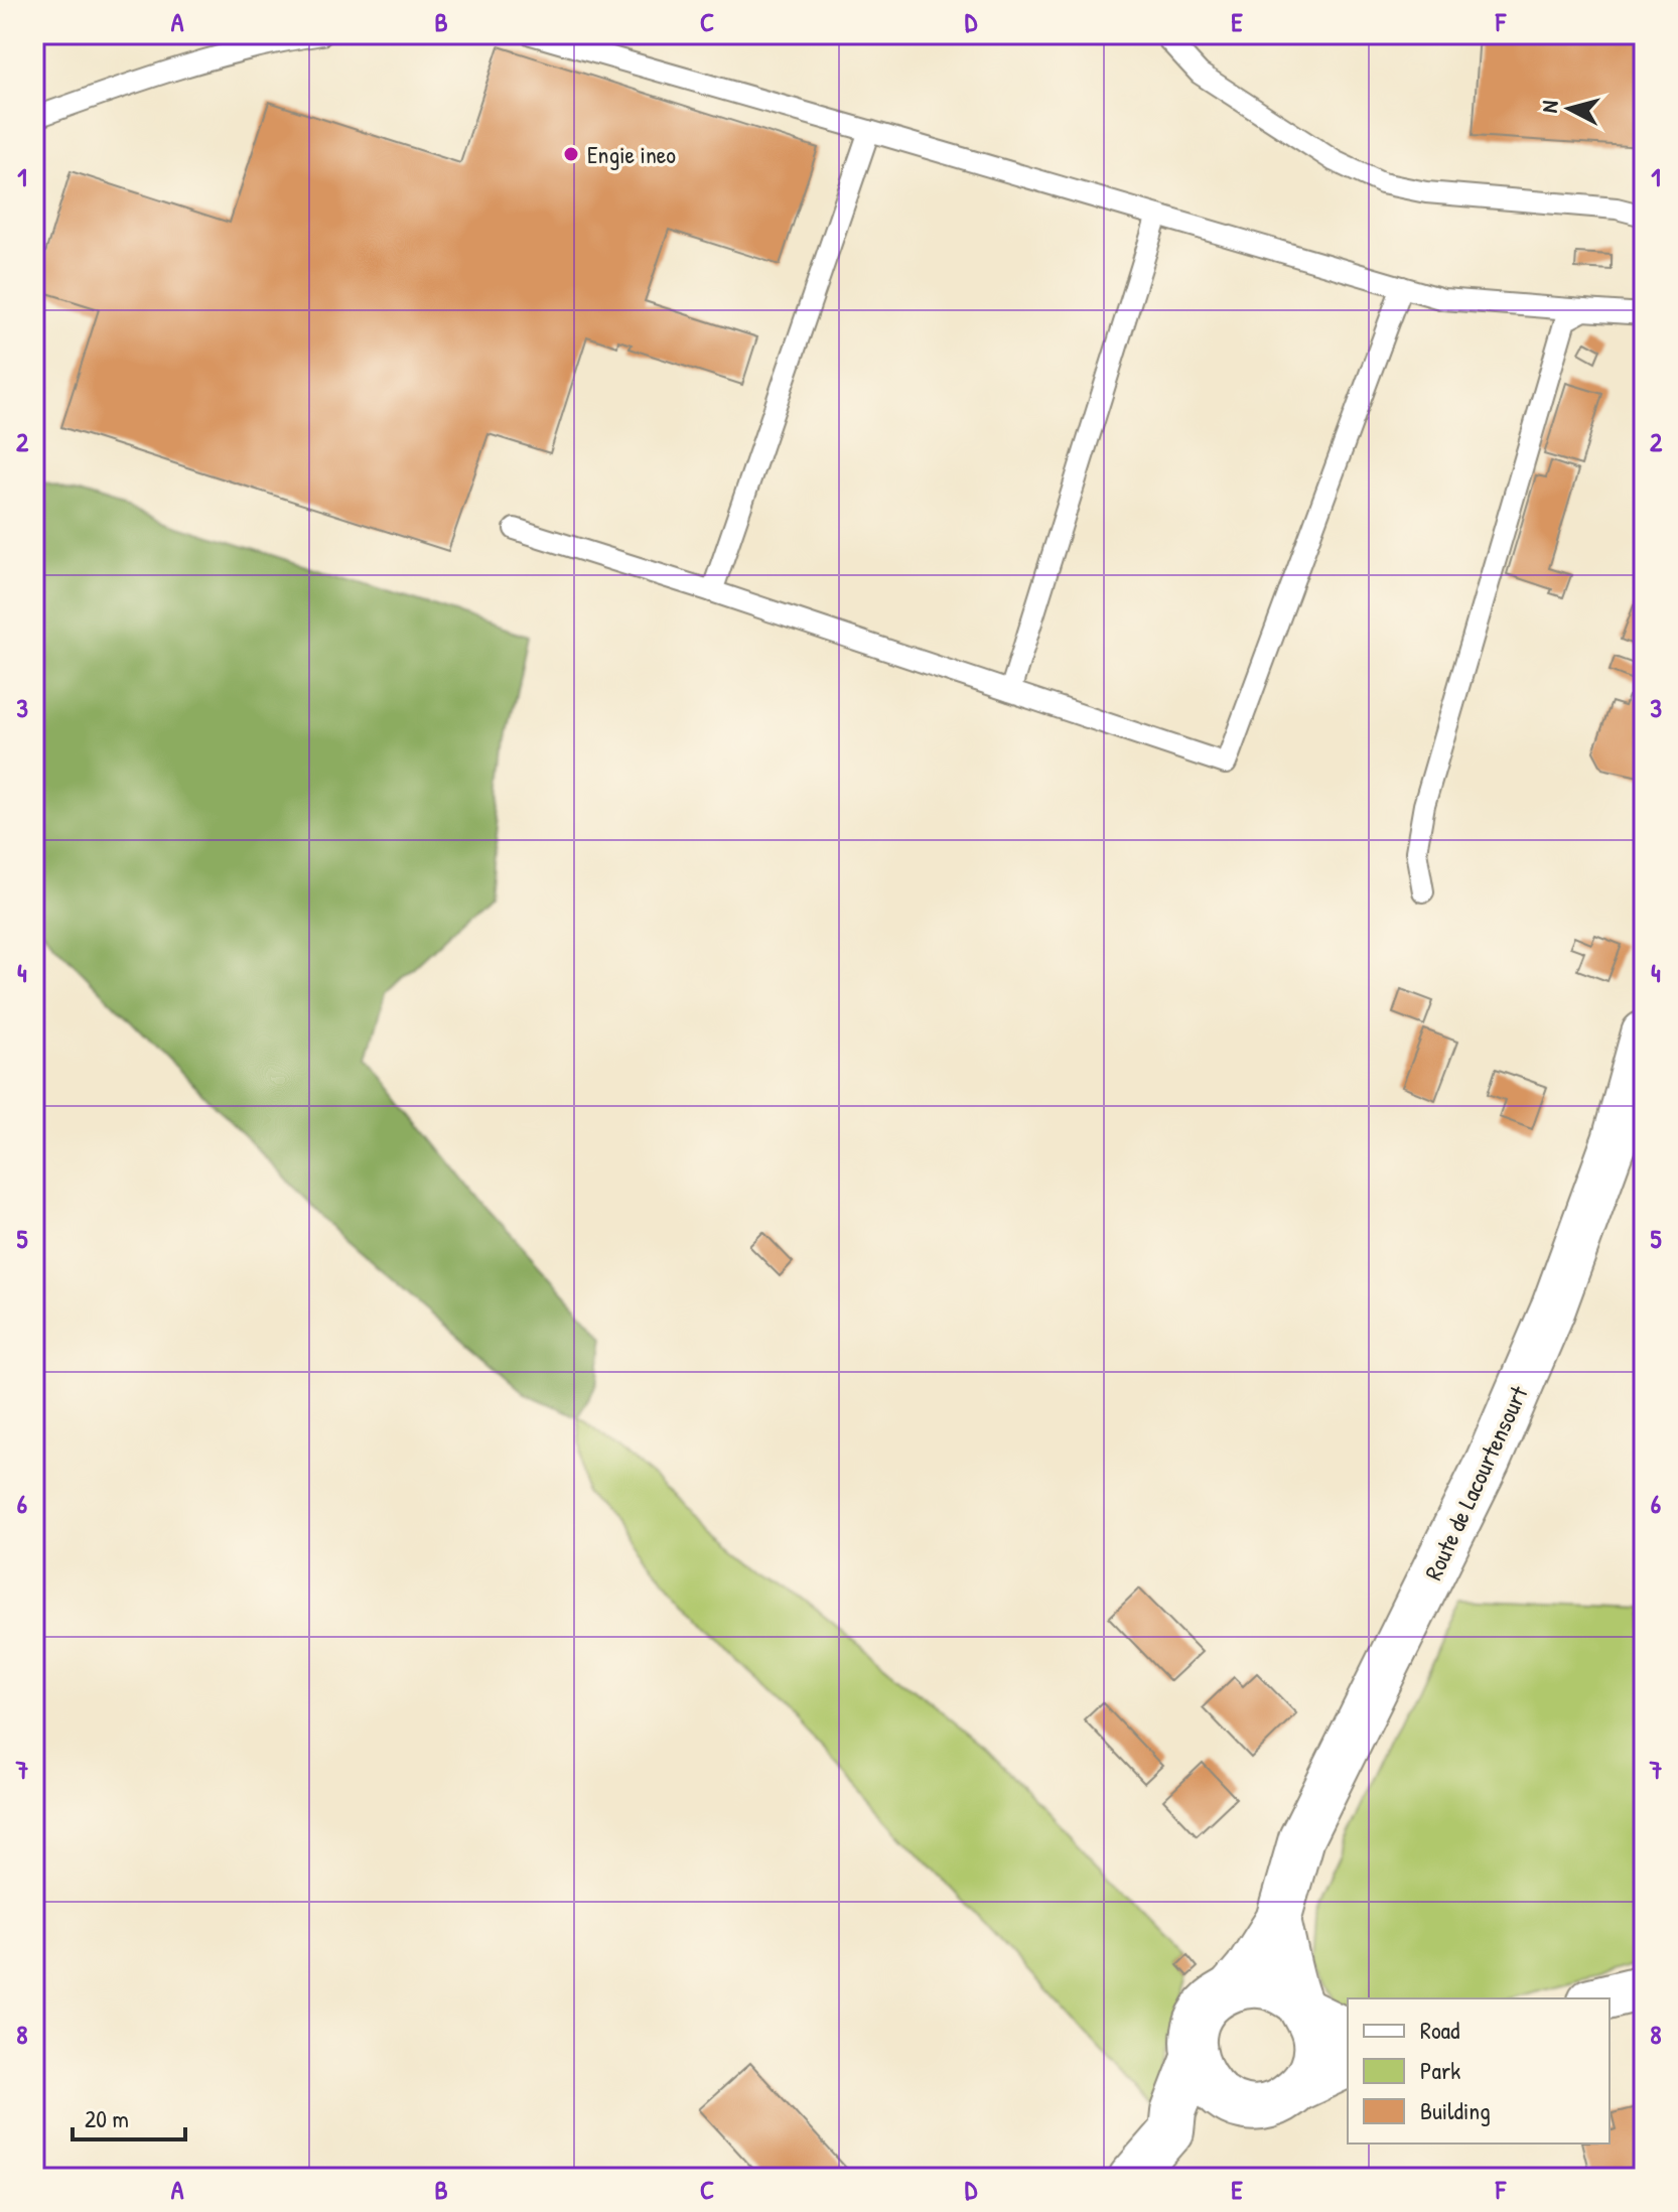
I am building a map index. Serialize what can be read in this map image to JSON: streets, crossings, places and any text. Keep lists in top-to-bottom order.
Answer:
{
  "streets": {
    "main road": ["Route de Lacourtensourt"]
  },
  "places": ["Engie ineo"],
  "legend": ["Road", "Park", "Building"],
  "scale_bar": "20 m",
  "north": "left",
  "grid": {
    "columns": [
      "A",
      "B",
      "C",
      "D",
      "E",
      "F"
    ],
    "rows": [
      "1",
      "2",
      "3",
      "4",
      "5",
      "6",
      "7",
      "8"
    ]
  }
}
